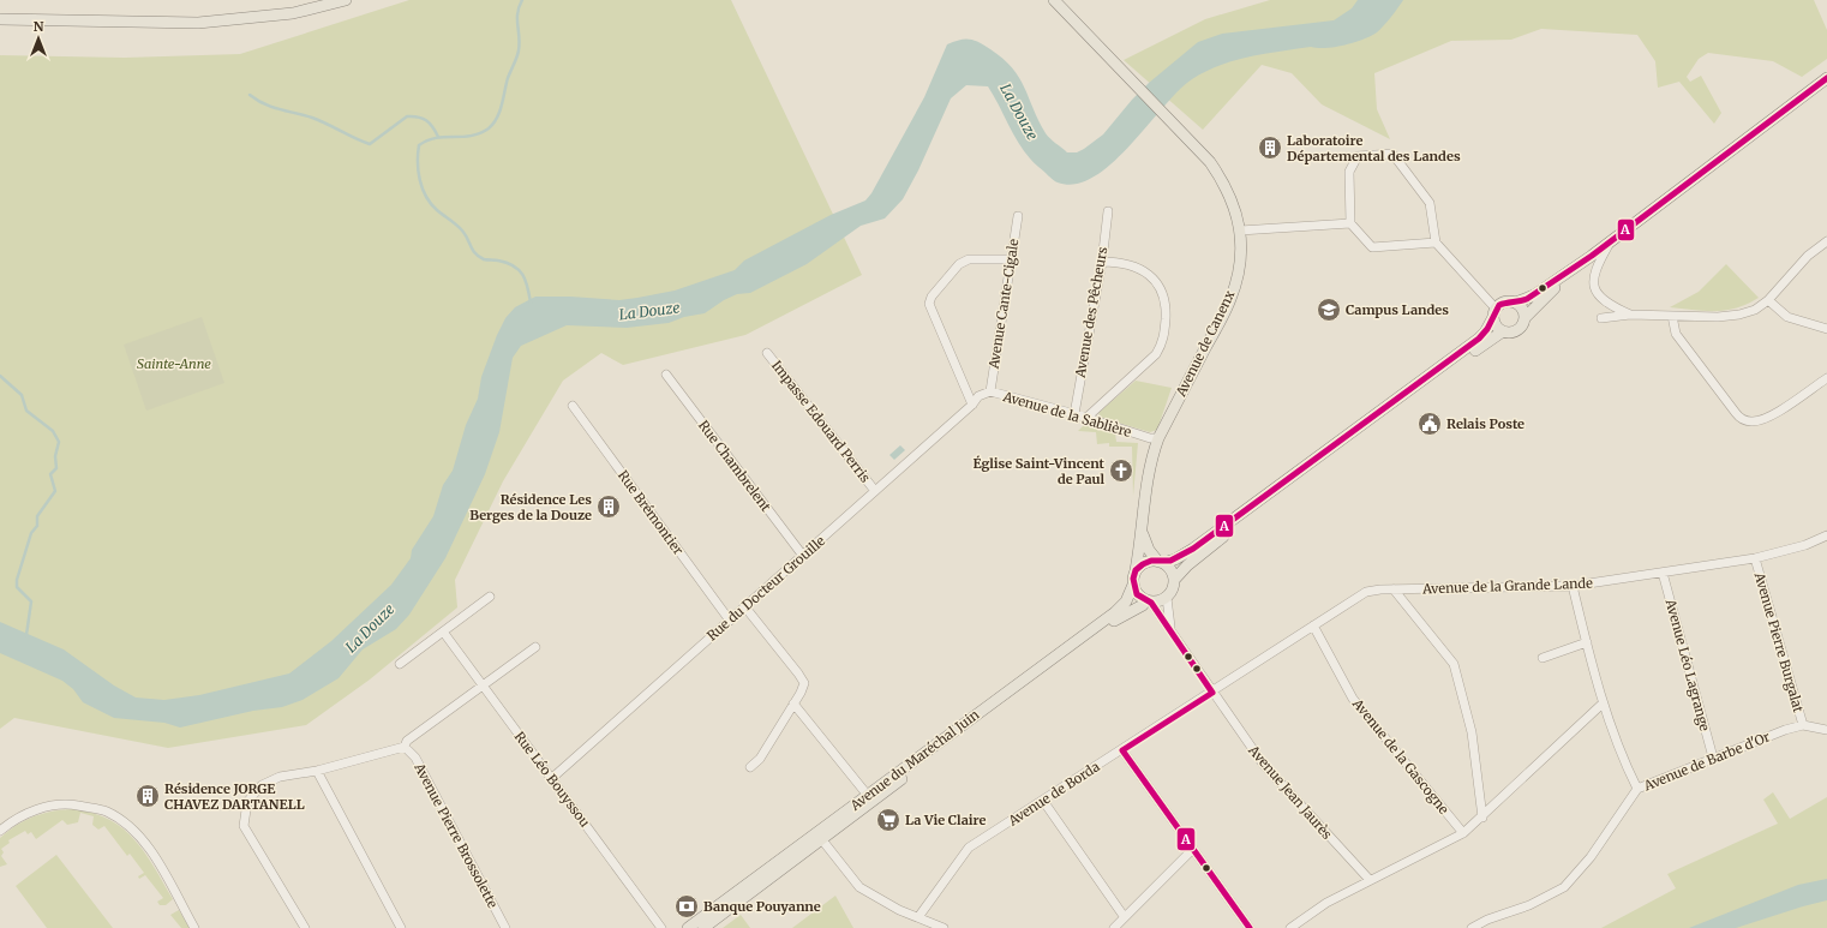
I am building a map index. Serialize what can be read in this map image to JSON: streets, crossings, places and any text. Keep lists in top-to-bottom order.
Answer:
{
  "streets": {
    "main road": ["Avenue de Canenx", "Avenue du Maréchal Juin"],
    "street": [
      "Avenue Cante-Cigale",
      "Avenue des Pêcheurs",
      "Avenue de la Sablière",
      "Impasse Edouard Perris",
      "Rue Chambrelent",
      "Rue Brémontier",
      "Avenue de la Grande Lande",
      "Rue du Docteur Grouille",
      "Avenue Pierre Burgalat",
      "Avenue Léo Lagrange",
      "Avenue de la Gascogne",
      "Avenue de Barbe d'Or",
      "Rue Léo Bouyssou",
      "Avenue Jean Jaurès",
      "Avenue de Borda",
      "Avenue Pierre Brossolette"
    ]
  },
  "crossings": [
    ["Avenue Cante-Cigale", "Avenue de la Sablière"],
    ["Avenue des Pêcheurs", "Avenue de la Sablière"],
    ["Avenue de Canenx", "Avenue de la Sablière"],
    ["Avenue de Canenx", "Avenue du Maréchal Juin"],
    ["Avenue de Canenx", "Avenue Jean Jaurès"],
    ["Avenue de la Sablière", "Rue du Docteur Grouille"],
    ["Impasse Edouard Perris", "Rue du Docteur Grouille"],
    ["Rue Chambrelent", "Rue du Docteur Grouille"],
    ["Rue Brémontier", "Rue du Docteur Grouille"],
    ["Avenue de la Grande Lande", "Avenue Pierre Burgalat"],
    ["Avenue de la Grande Lande", "Avenue Léo Lagrange"],
    ["Avenue de la Grande Lande", "Avenue de la Gascogne"],
    ["Avenue de la Grande Lande", "Avenue Jean Jaurès"],
    ["Avenue de la Grande Lande", "Avenue de Borda"],
    ["Rue du Docteur Grouille", "Rue Léo Bouyssou"],
    ["Avenue Pierre Burgalat", "Avenue de Barbe d'Or"],
    ["Avenue Léo Lagrange", "Avenue de Barbe d'Or"],
    ["Avenue du Maréchal Juin", "Avenue Jean Jaurès"],
    ["Avenue Jean Jaurès", "Avenue de Borda"]
  ],
  "water": ["La Douze"],
  "parks": ["Sainte-Anne"],
  "places": {
    "building": ["Laboratoire Départemental des Landes", "Résidence Les Berges de la Douze", "Résidence JORGE CHAVEZ DARTANELL"],
    "school or university": ["Campus Landes"],
    "public building": ["Relais Poste"],
    "church": ["Église Saint-Vincent de Paul"],
    "supermarket": ["La Vie Claire"],
    "bank": ["Banque Pouyanne"]
  },
  "lines": ["transit line A"],
  "north": "top"
}
